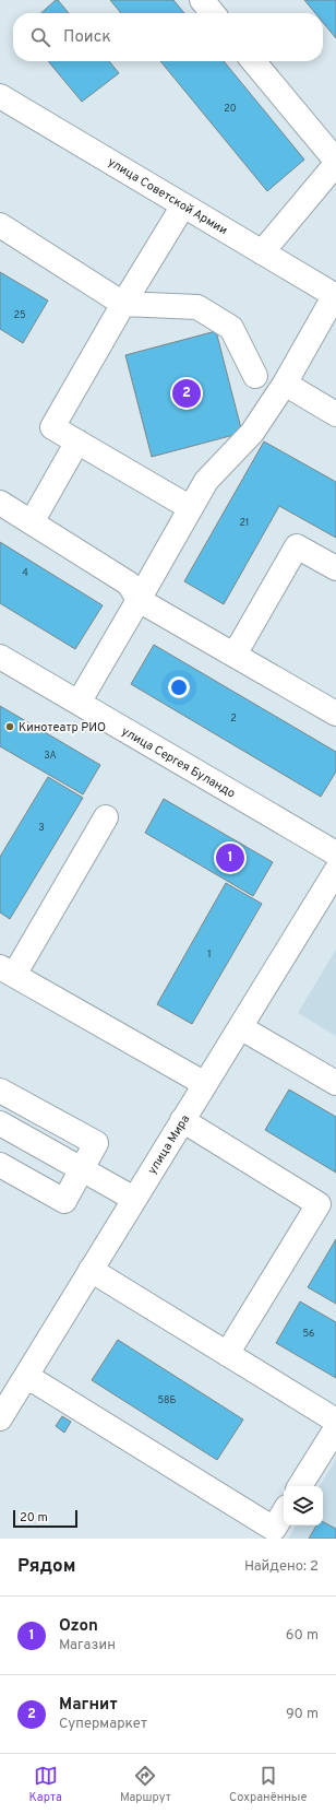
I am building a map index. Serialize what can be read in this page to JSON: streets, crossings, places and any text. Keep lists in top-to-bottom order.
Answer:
{
  "streets": {
    "street": ["улица Советской Армии", "улица Сергея Буландо", "улица Мира"]
  },
  "places": ["Кинотеатр РИО"],
  "house_numbers": [
    "20",
    "25",
    "21",
    "4",
    "2",
    "3А",
    "3",
    "1",
    "56",
    "58Б"
  ],
  "scale_bar": "20 m",
  "page": {
    "search": "Поиск",
    "pins": ["2", "1"],
    "scale": "20 m",
    "heading": ["Рядом", "Найдено: 2"],
    "list": [
      {
        "mark": "1",
        "name": "Ozon",
        "note": "Магазин",
        "value": "60 m"
      },
      {
        "mark": "2",
        "name": "Магнит",
        "note": "Супермаркет",
        "value": "90 m"
      }
    ],
    "nav": ["Карта", "Маршрут", "Сохранённые"]
  }
}
